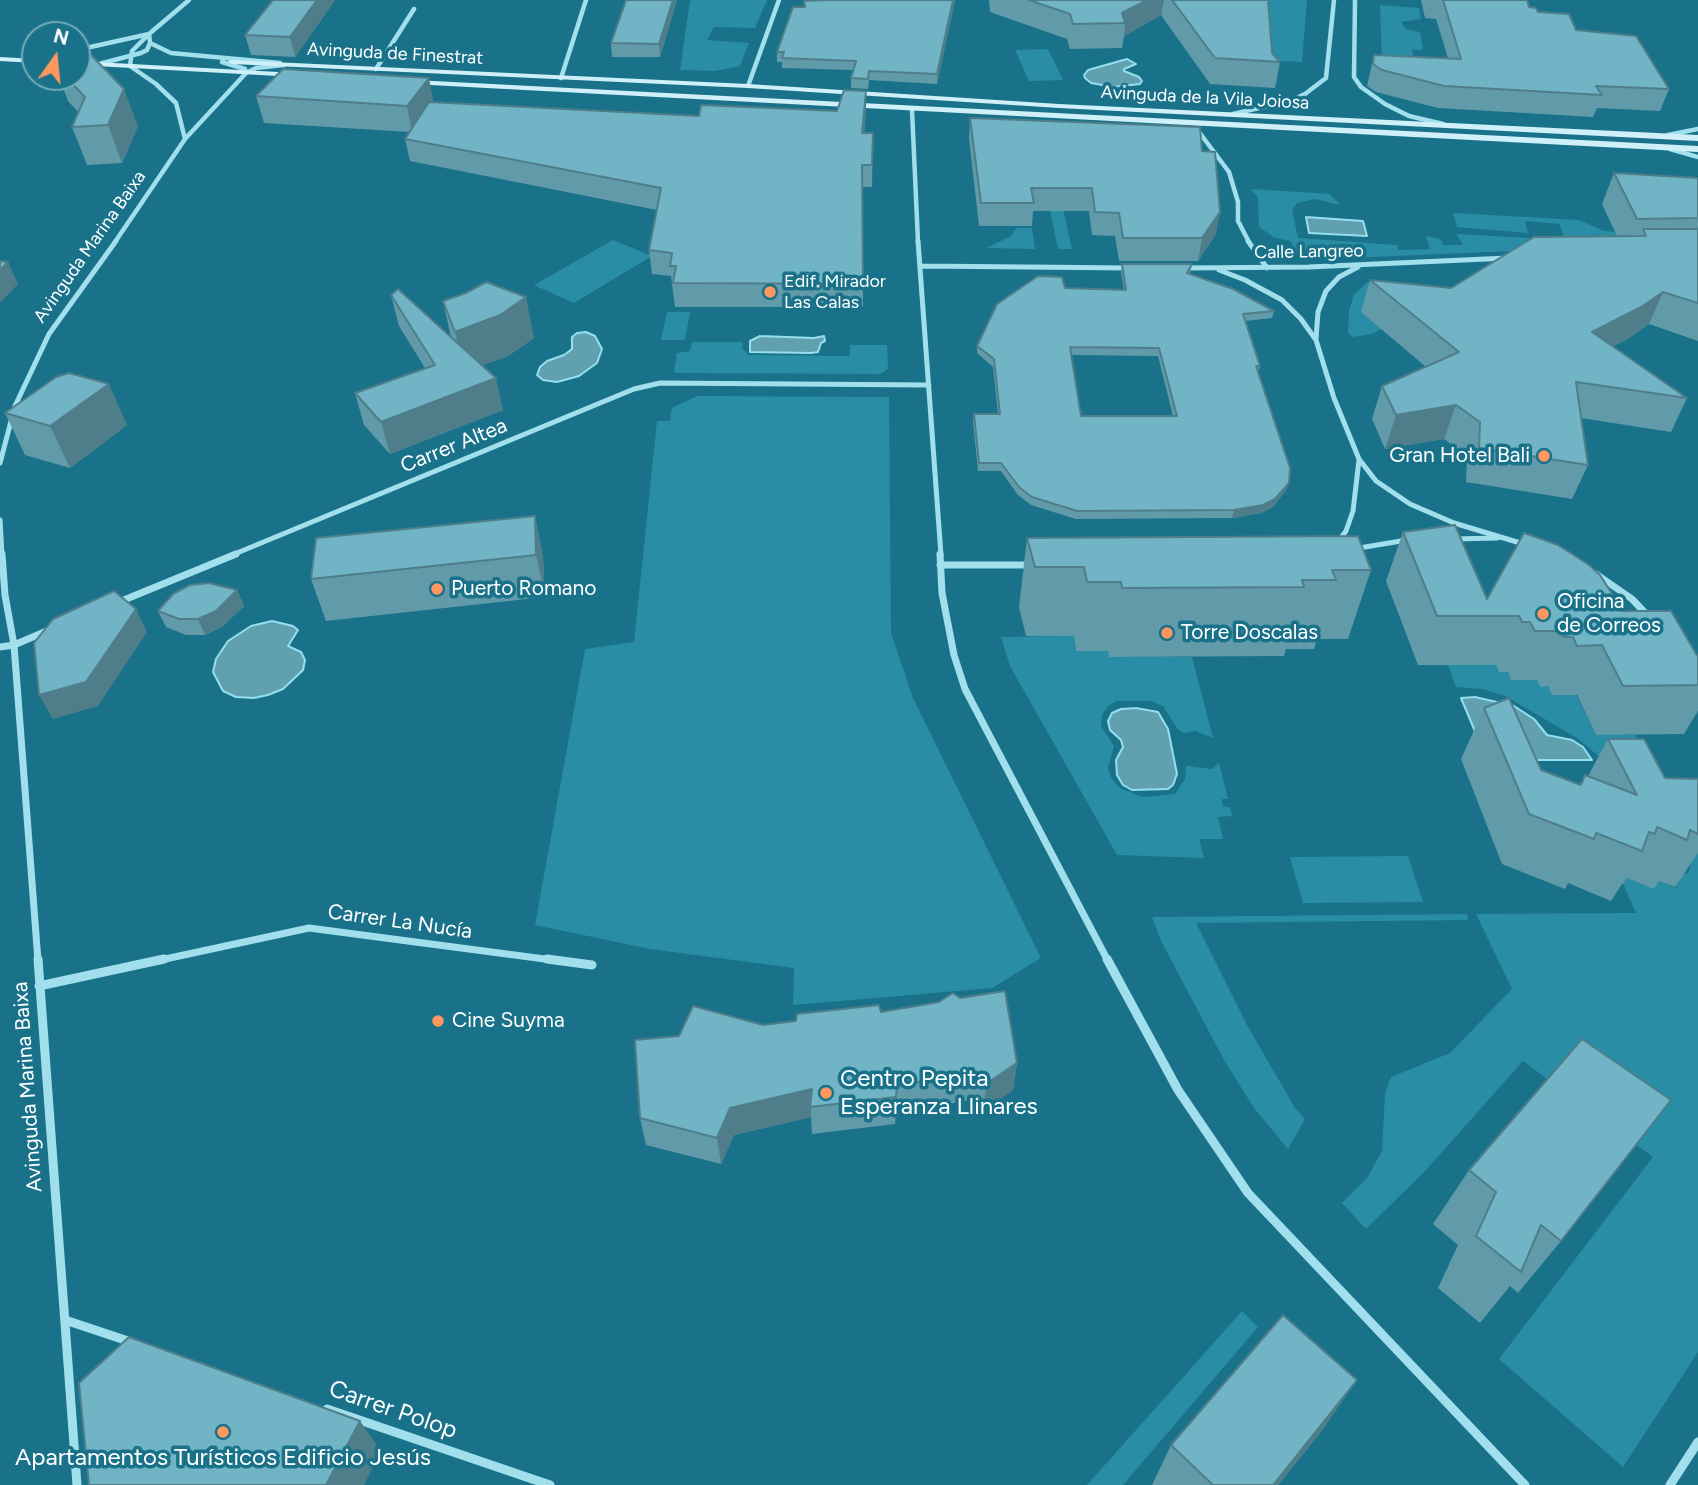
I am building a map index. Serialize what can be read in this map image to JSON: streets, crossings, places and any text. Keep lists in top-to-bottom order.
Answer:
{
  "streets": {
    "main road": ["Avinguda de Finestrat", "Avinguda de la Vila Joiosa"],
    "street": [
      "Avinguda Marina Baixa",
      "Calle Langreo",
      "Carrer Altea",
      "Carrer La Nucía",
      "Carrer Polop"
    ]
  },
  "crossings": [
    ["Avinguda de Finestrat", "Avinguda de la Vila Joiosa"],
    ["Avinguda de Finestrat", "Avinguda Marina Baixa"],
    ["Avinguda Marina Baixa", "Carrer La Nucía"]
  ],
  "places": [
    "Edif. Mirador Las Calas",
    "Gran Hotel Bali",
    "Puerto Romano",
    "Oficina de Correos",
    "Torre Doscalas",
    "Cine Suyma",
    "Centro Pepita Esperanza Llinares",
    "Apartamentos Turísticos Edificio Jesús"
  ],
  "north": "top"
}
